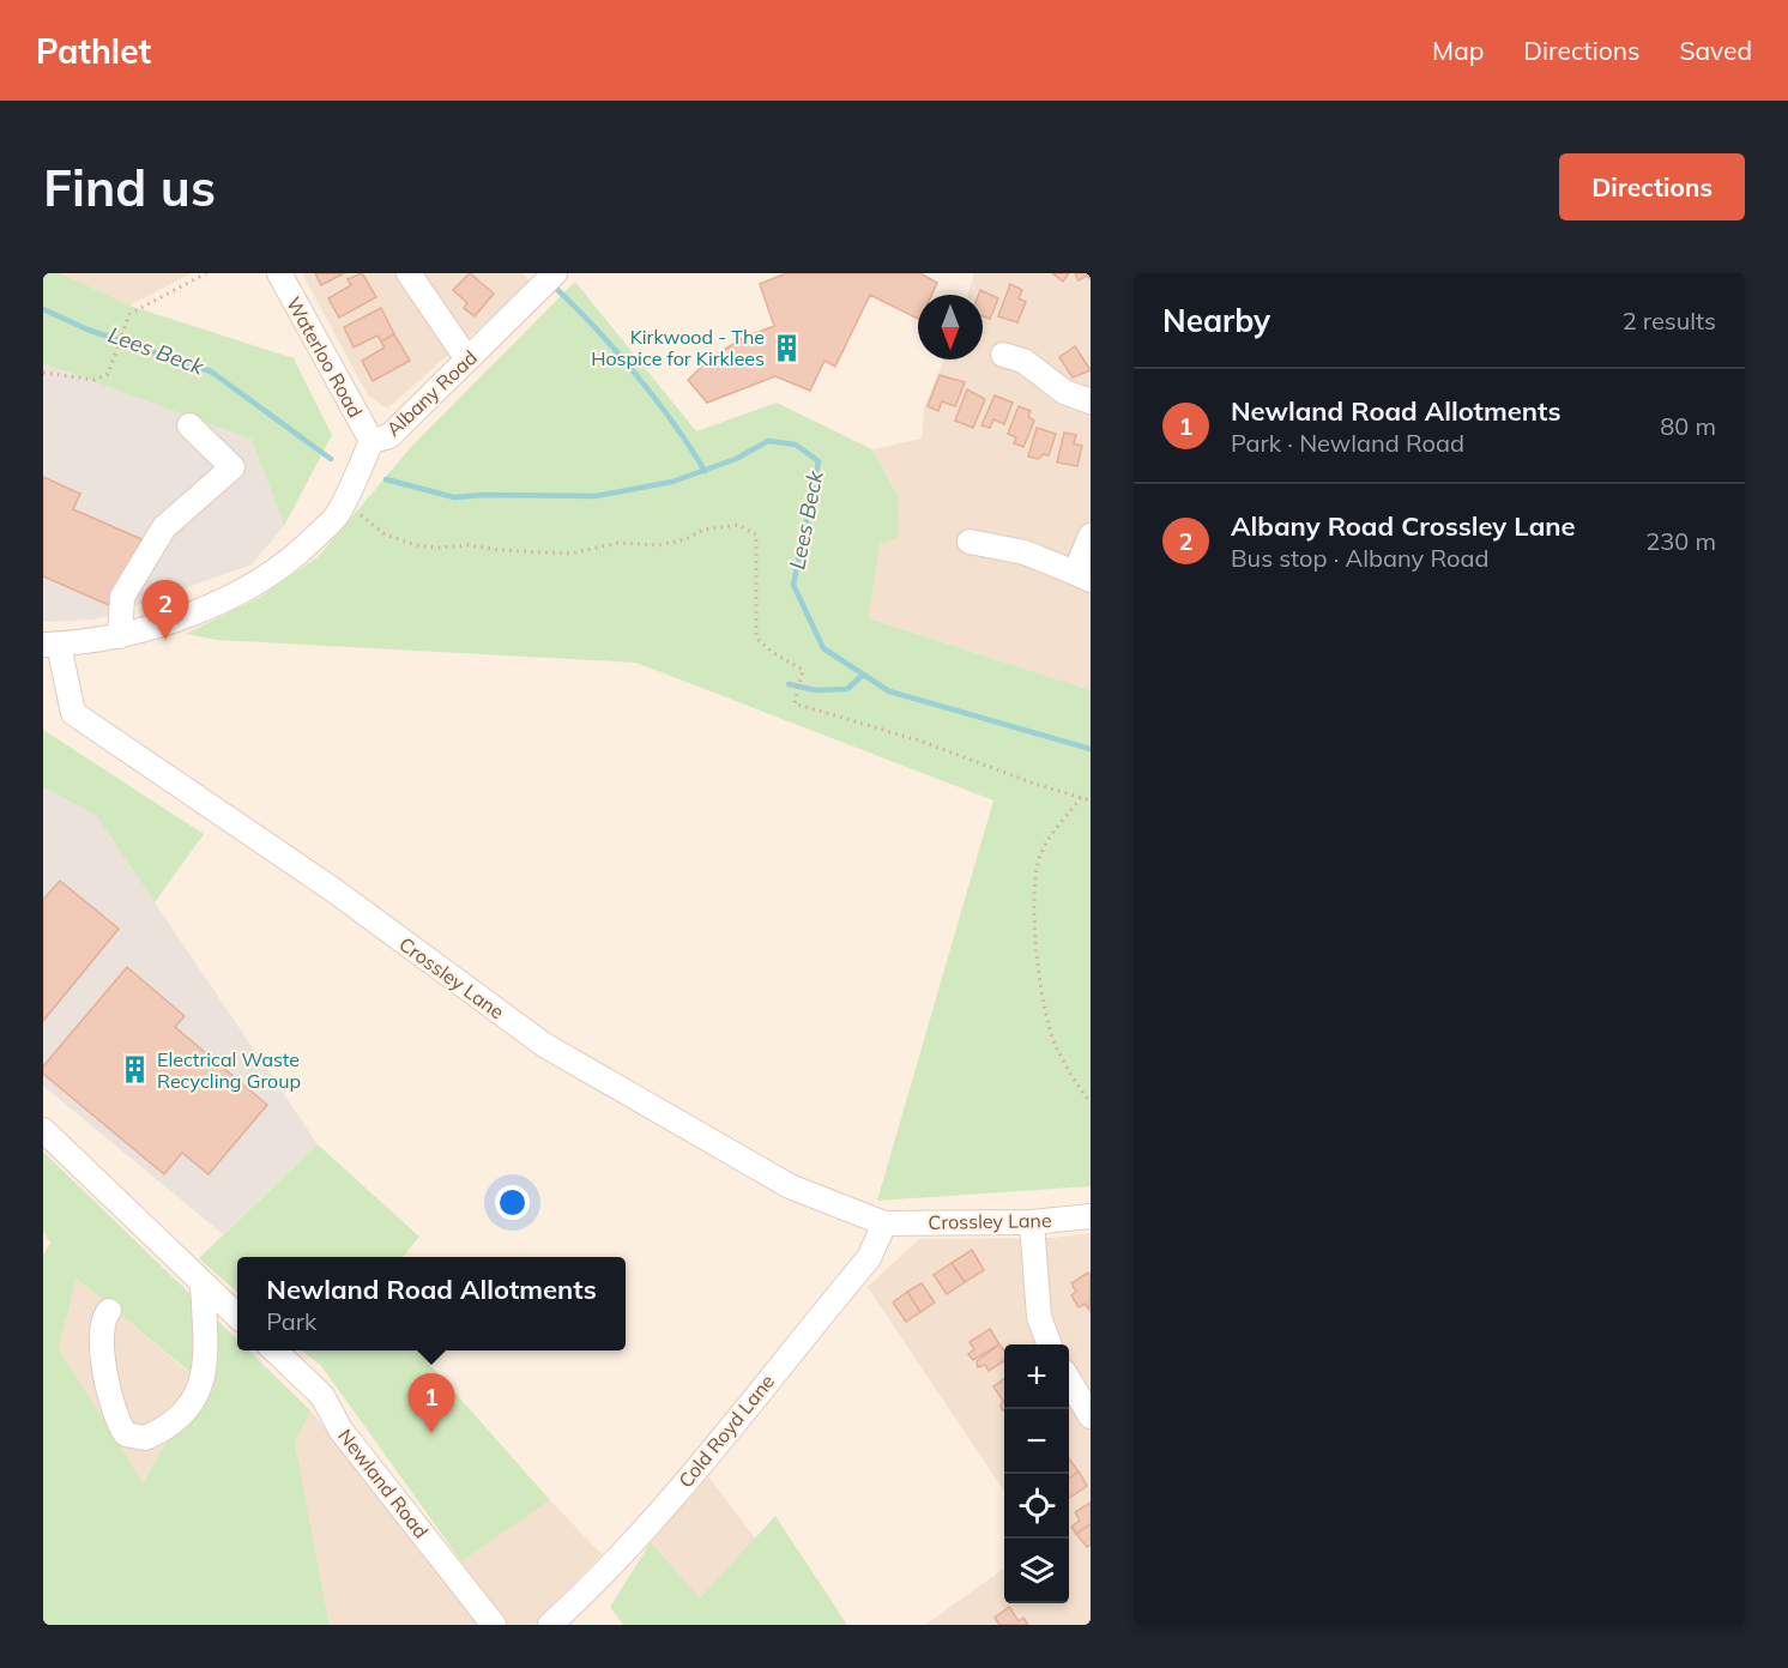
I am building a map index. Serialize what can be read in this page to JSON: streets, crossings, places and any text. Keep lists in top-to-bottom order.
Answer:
{
  "streets": {
    "street": [
      "Waterloo Road",
      "Albany Road",
      "Crossley Lane",
      "Cold Royd Lane",
      "Newland Road"
    ]
  },
  "crossings": [
    ["Waterloo Road", "Albany Road"],
    ["Albany Road", "Crossley Lane"],
    ["Crossley Lane", "Cold Royd Lane"]
  ],
  "water": ["Lees Beck"],
  "places": {
    "building": ["Kirkwood - The Hospice for Kirklees", "Electrical Waste Recycling Group"]
  },
  "north": "bottom",
  "page": {
    "header": "Pathlet",
    "nav": ["Map", "Directions", "Saved"],
    "buttons": "Directions",
    "title": "Find us",
    "heading": ["Nearby", "2 results"],
    "list": [
      {
        "mark": "1",
        "name": "Newland Road Allotments",
        "note": "Park · Newland Road",
        "value": "80 m"
      },
      {
        "mark": "2",
        "name": "Albany Road Crossley Lane",
        "note": "Bus stop · Albany Road",
        "value": "230 m"
      }
    ],
    "pins": ["2", "1"],
    "popup": ["Newland Road Allotments", "Park"],
    "map_buttons": ["+", "−"]
  }
}
